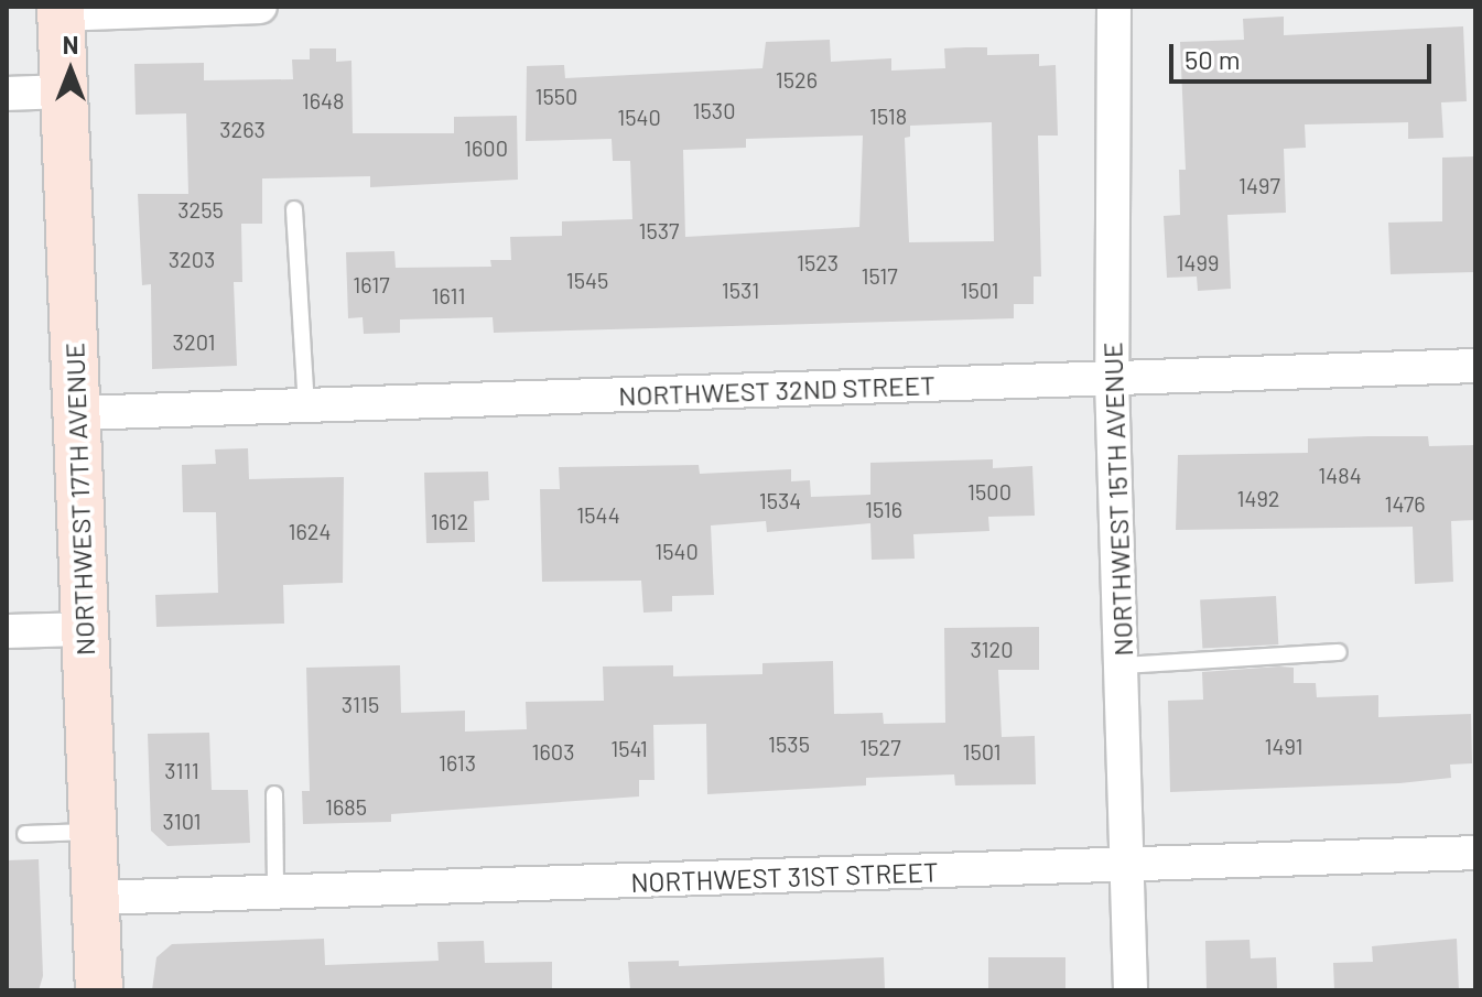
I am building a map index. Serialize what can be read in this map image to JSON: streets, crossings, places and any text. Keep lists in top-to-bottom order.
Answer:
{
  "streets": {
    "main road": ["NORTHWEST 17TH AVENUE"],
    "street": ["NORTHWEST 32ND STREET", "NORTHWEST 15TH AVENUE", "NORTHWEST 31ST STREET"]
  },
  "crossings": [
    ["NORTHWEST 32ND STREET", "NORTHWEST 17TH AVENUE"],
    ["NORTHWEST 32ND STREET", "NORTHWEST 15TH AVENUE"],
    ["NORTHWEST 17TH AVENUE", "NORTHWEST 31ST STREET"],
    ["NORTHWEST 15TH AVENUE", "NORTHWEST 31ST STREET"]
  ],
  "house_numbers": [
    "1526",
    "1550",
    "1648",
    "1530",
    "1518",
    "1540",
    "3263",
    "1600",
    "1497",
    "3255",
    "1537",
    "3203",
    "1523",
    "1499",
    "1517",
    "1545",
    "1617",
    "1531",
    "1501",
    "1611",
    "3201",
    "1484",
    "1500",
    "1492",
    "1534",
    "1476",
    "1516",
    "1544",
    "1612",
    "1624",
    "1540",
    "3120",
    "3115",
    "1535",
    "1491",
    "1527",
    "1541",
    "1603",
    "1501",
    "1613",
    "3111",
    "1685",
    "3101"
  ],
  "scale_bar": "50 m",
  "north": "top"
}
